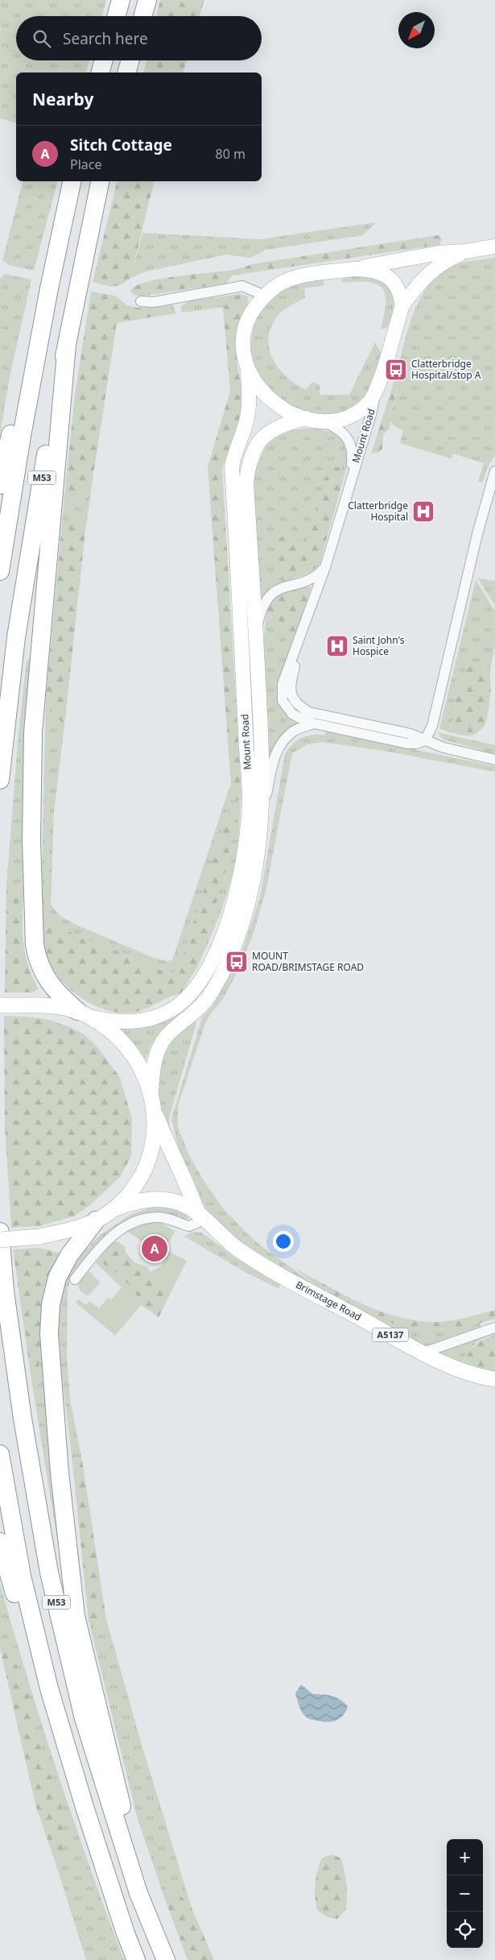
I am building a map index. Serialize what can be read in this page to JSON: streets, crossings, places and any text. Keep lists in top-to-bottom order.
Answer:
{
  "streets": {
    "highway": ["M53"],
    "main road": ["Mount Road", "Brimstage Road", "A5137"]
  },
  "places": {
    "bus stop": ["Clatterbridge Hospital/stop A", "MOUNT ROAD/BRIMSTAGE ROAD"],
    "hospital": ["Clatterbridge Hospital", "Saint John's Hospice"]
  },
  "north": "bottom left",
  "page": {
    "search": "Search here",
    "heading": "Nearby",
    "list": [
      {
        "mark": "A",
        "name": "Sitch Cottage",
        "note": "Place",
        "value": "80 m"
      }
    ],
    "pins": "A",
    "map_buttons": ["+", "−"]
  }
}
